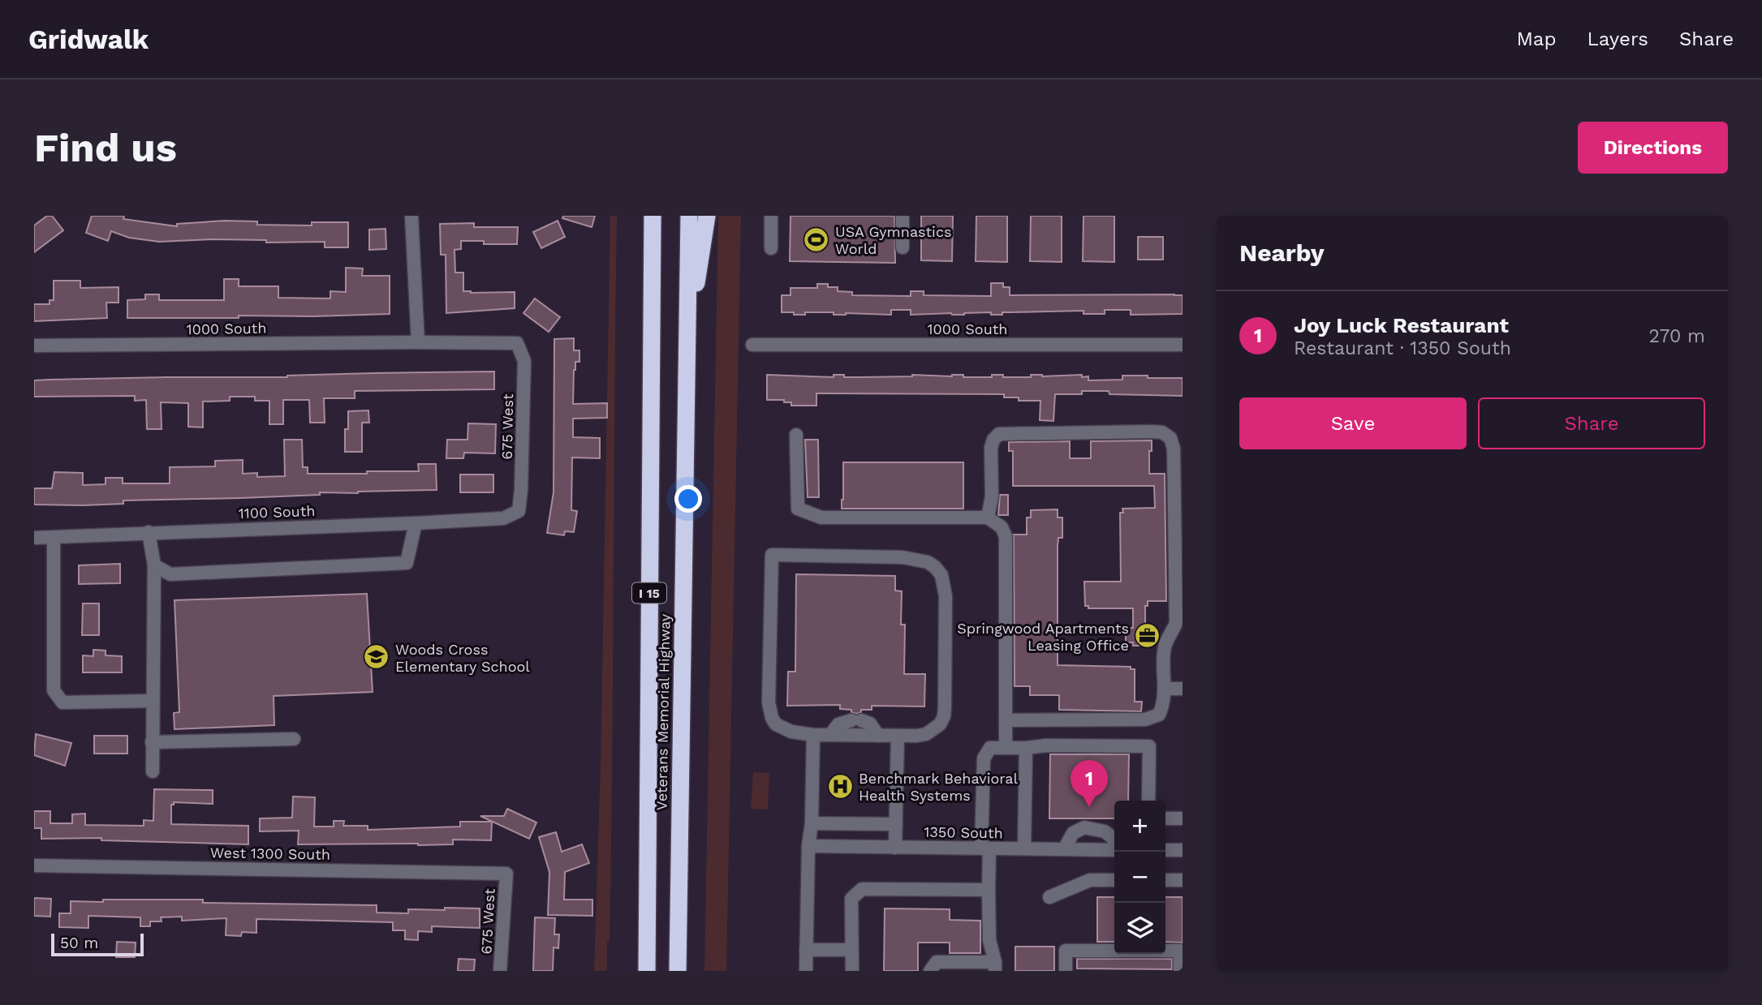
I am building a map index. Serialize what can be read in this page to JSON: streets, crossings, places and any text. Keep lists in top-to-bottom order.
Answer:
{
  "streets": {
    "highway": ["I 15", "Veterans Memorial Highway"],
    "street": [
      "1000 South",
      "675 West",
      "1100 South",
      "1350 South",
      "West 1300 South"
    ]
  },
  "crossings": [
    ["1000 South", "675 West"],
    ["675 West", "1100 South"],
    ["675 West", "West 1300 South"]
  ],
  "places": {
    "sports": ["USA Gymnastics World"],
    "office": ["Springwood Apartments Leasing Office"],
    "school or university": ["Woods Cross Elementary School"],
    "hospital": ["Benchmark Behavioral Health Systems"]
  },
  "scale_bar": "50 m",
  "page": {
    "header": "Gridwalk",
    "nav": ["Map", "Layers", "Share"],
    "buttons": [
      "Directions",
      ["Save", "Share"]
    ],
    "title": "Find us",
    "heading": "Nearby",
    "list": [
      {
        "mark": "1",
        "name": "Joy Luck Restaurant",
        "note": "Restaurant · 1350 South",
        "value": "270 m"
      }
    ],
    "pins": "1",
    "map_buttons": ["+", "−"],
    "scale": "50 m"
  }
}
